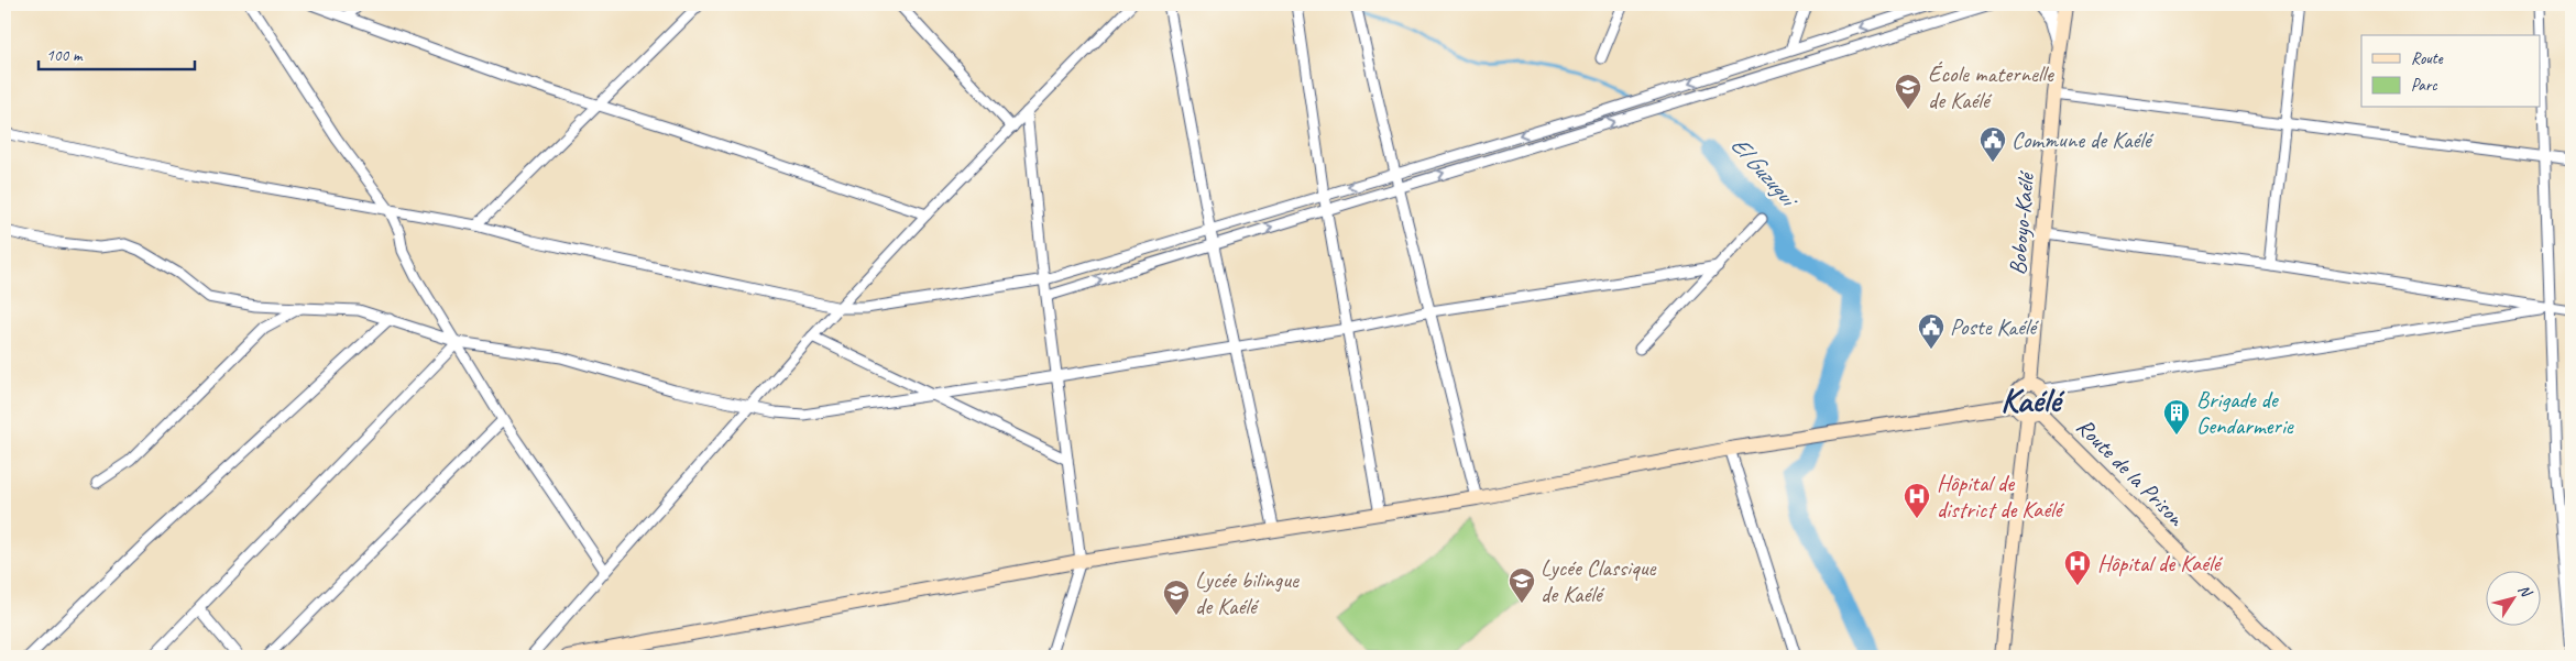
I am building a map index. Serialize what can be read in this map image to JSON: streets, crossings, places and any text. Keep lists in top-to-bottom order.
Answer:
{
  "streets": {
    "main road": ["Boboyo-Kaélé", "Route de la Prison"]
  },
  "crossings": [
    ["Boboyo-Kaélé", "Route de la Prison"]
  ],
  "districts": ["Kaélé"],
  "water": ["El Guzugui"],
  "places": {
    "school or university": ["École maternelle de Kaélé", "Lycée Classique de Kaélé", "Lycée bilingue de Kaélé"],
    "public building": ["Commune de Kaélé", "Poste Kaélé"],
    "building": ["Brigade de Gendarmerie"],
    "hospital": ["Hôpital de district de Kaélé", "Hôpital de Kaélé"]
  },
  "legend": ["Route", "Parc"],
  "scale_bar": "100 m",
  "north": "top right"
}
